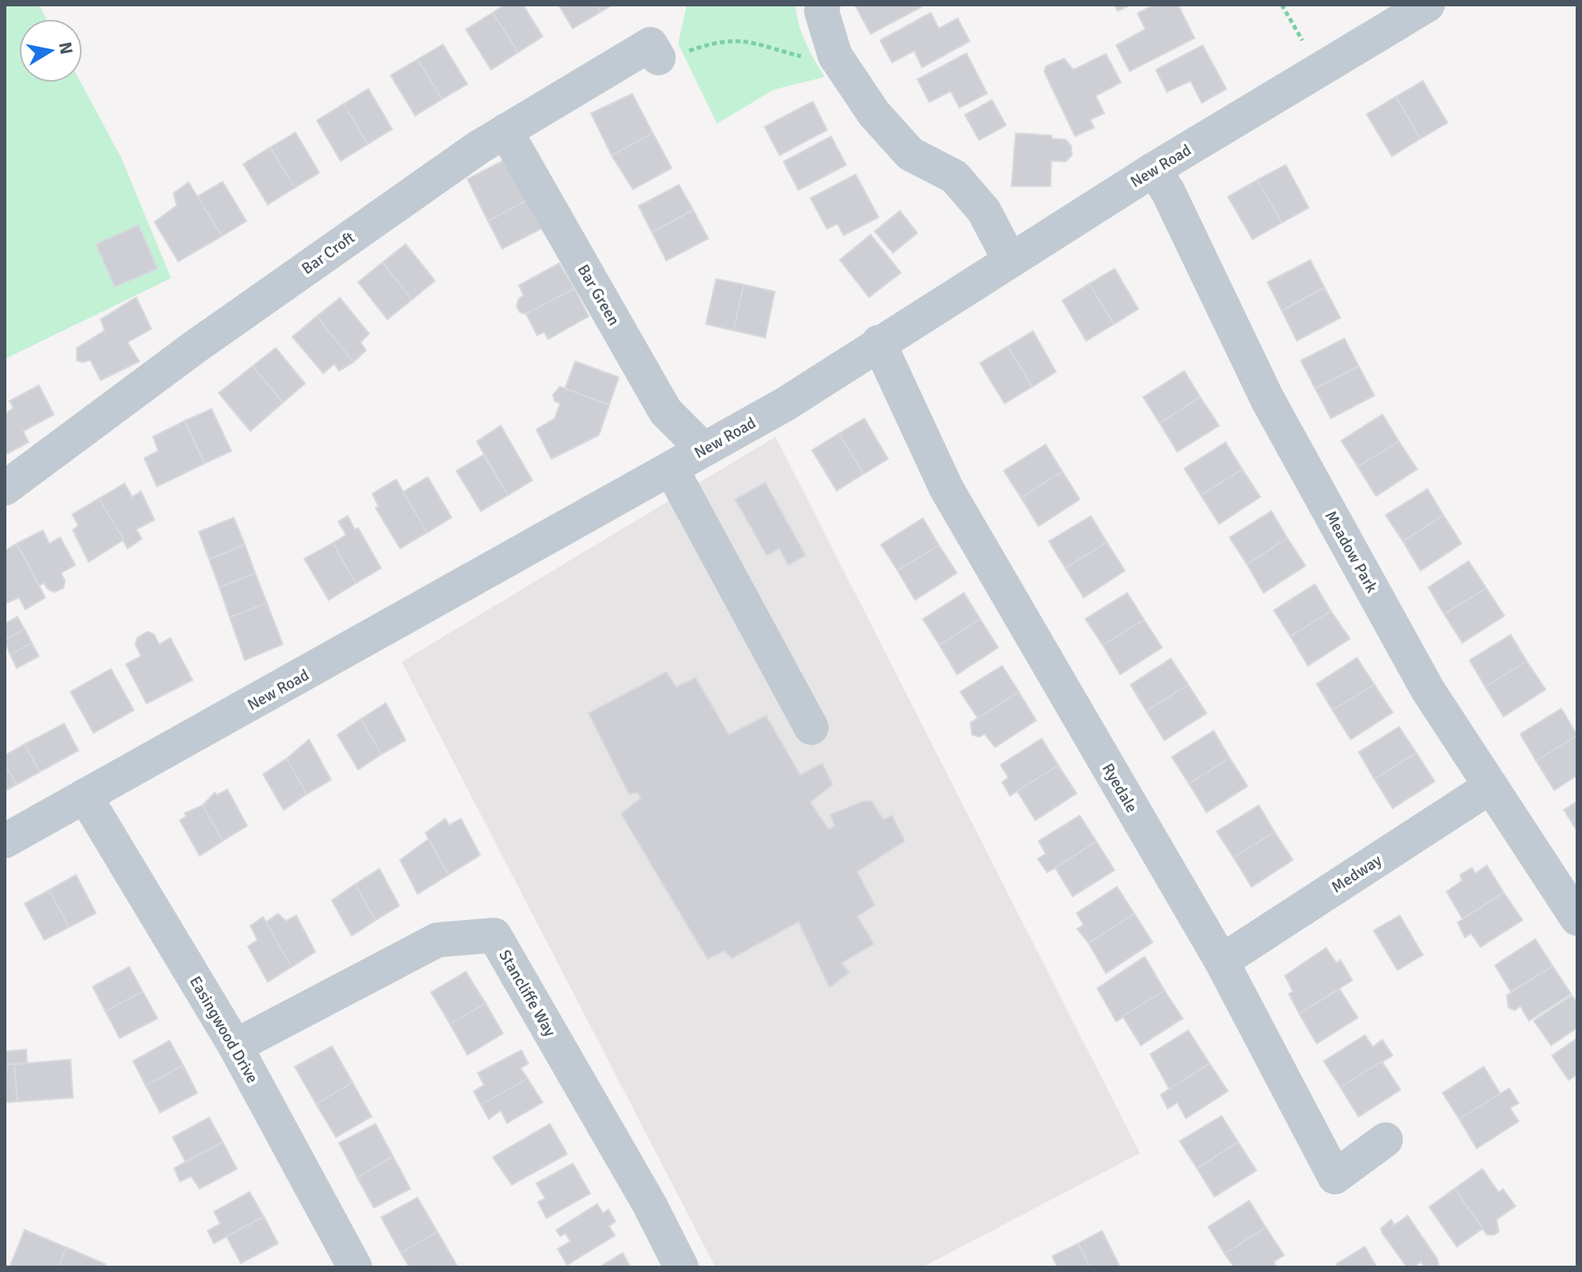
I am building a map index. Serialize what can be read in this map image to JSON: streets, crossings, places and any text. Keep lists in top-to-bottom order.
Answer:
{
  "streets": {
    "street": [
      "New Road",
      "Bar Croft",
      "Bar Green",
      "Meadow Park",
      "Ryedale",
      "Medway",
      "Stancliffe Way",
      "Easingwood Drive"
    ]
  },
  "crossings": [
    ["New Road", "Bar Green"],
    ["New Road", "Meadow Park"],
    ["New Road", "Ryedale"],
    ["New Road", "Easingwood Drive"],
    ["Bar Croft", "Bar Green"],
    ["Meadow Park", "Medway"],
    ["Ryedale", "Medway"],
    ["Stancliffe Way", "Easingwood Drive"]
  ],
  "north": "right"
}
